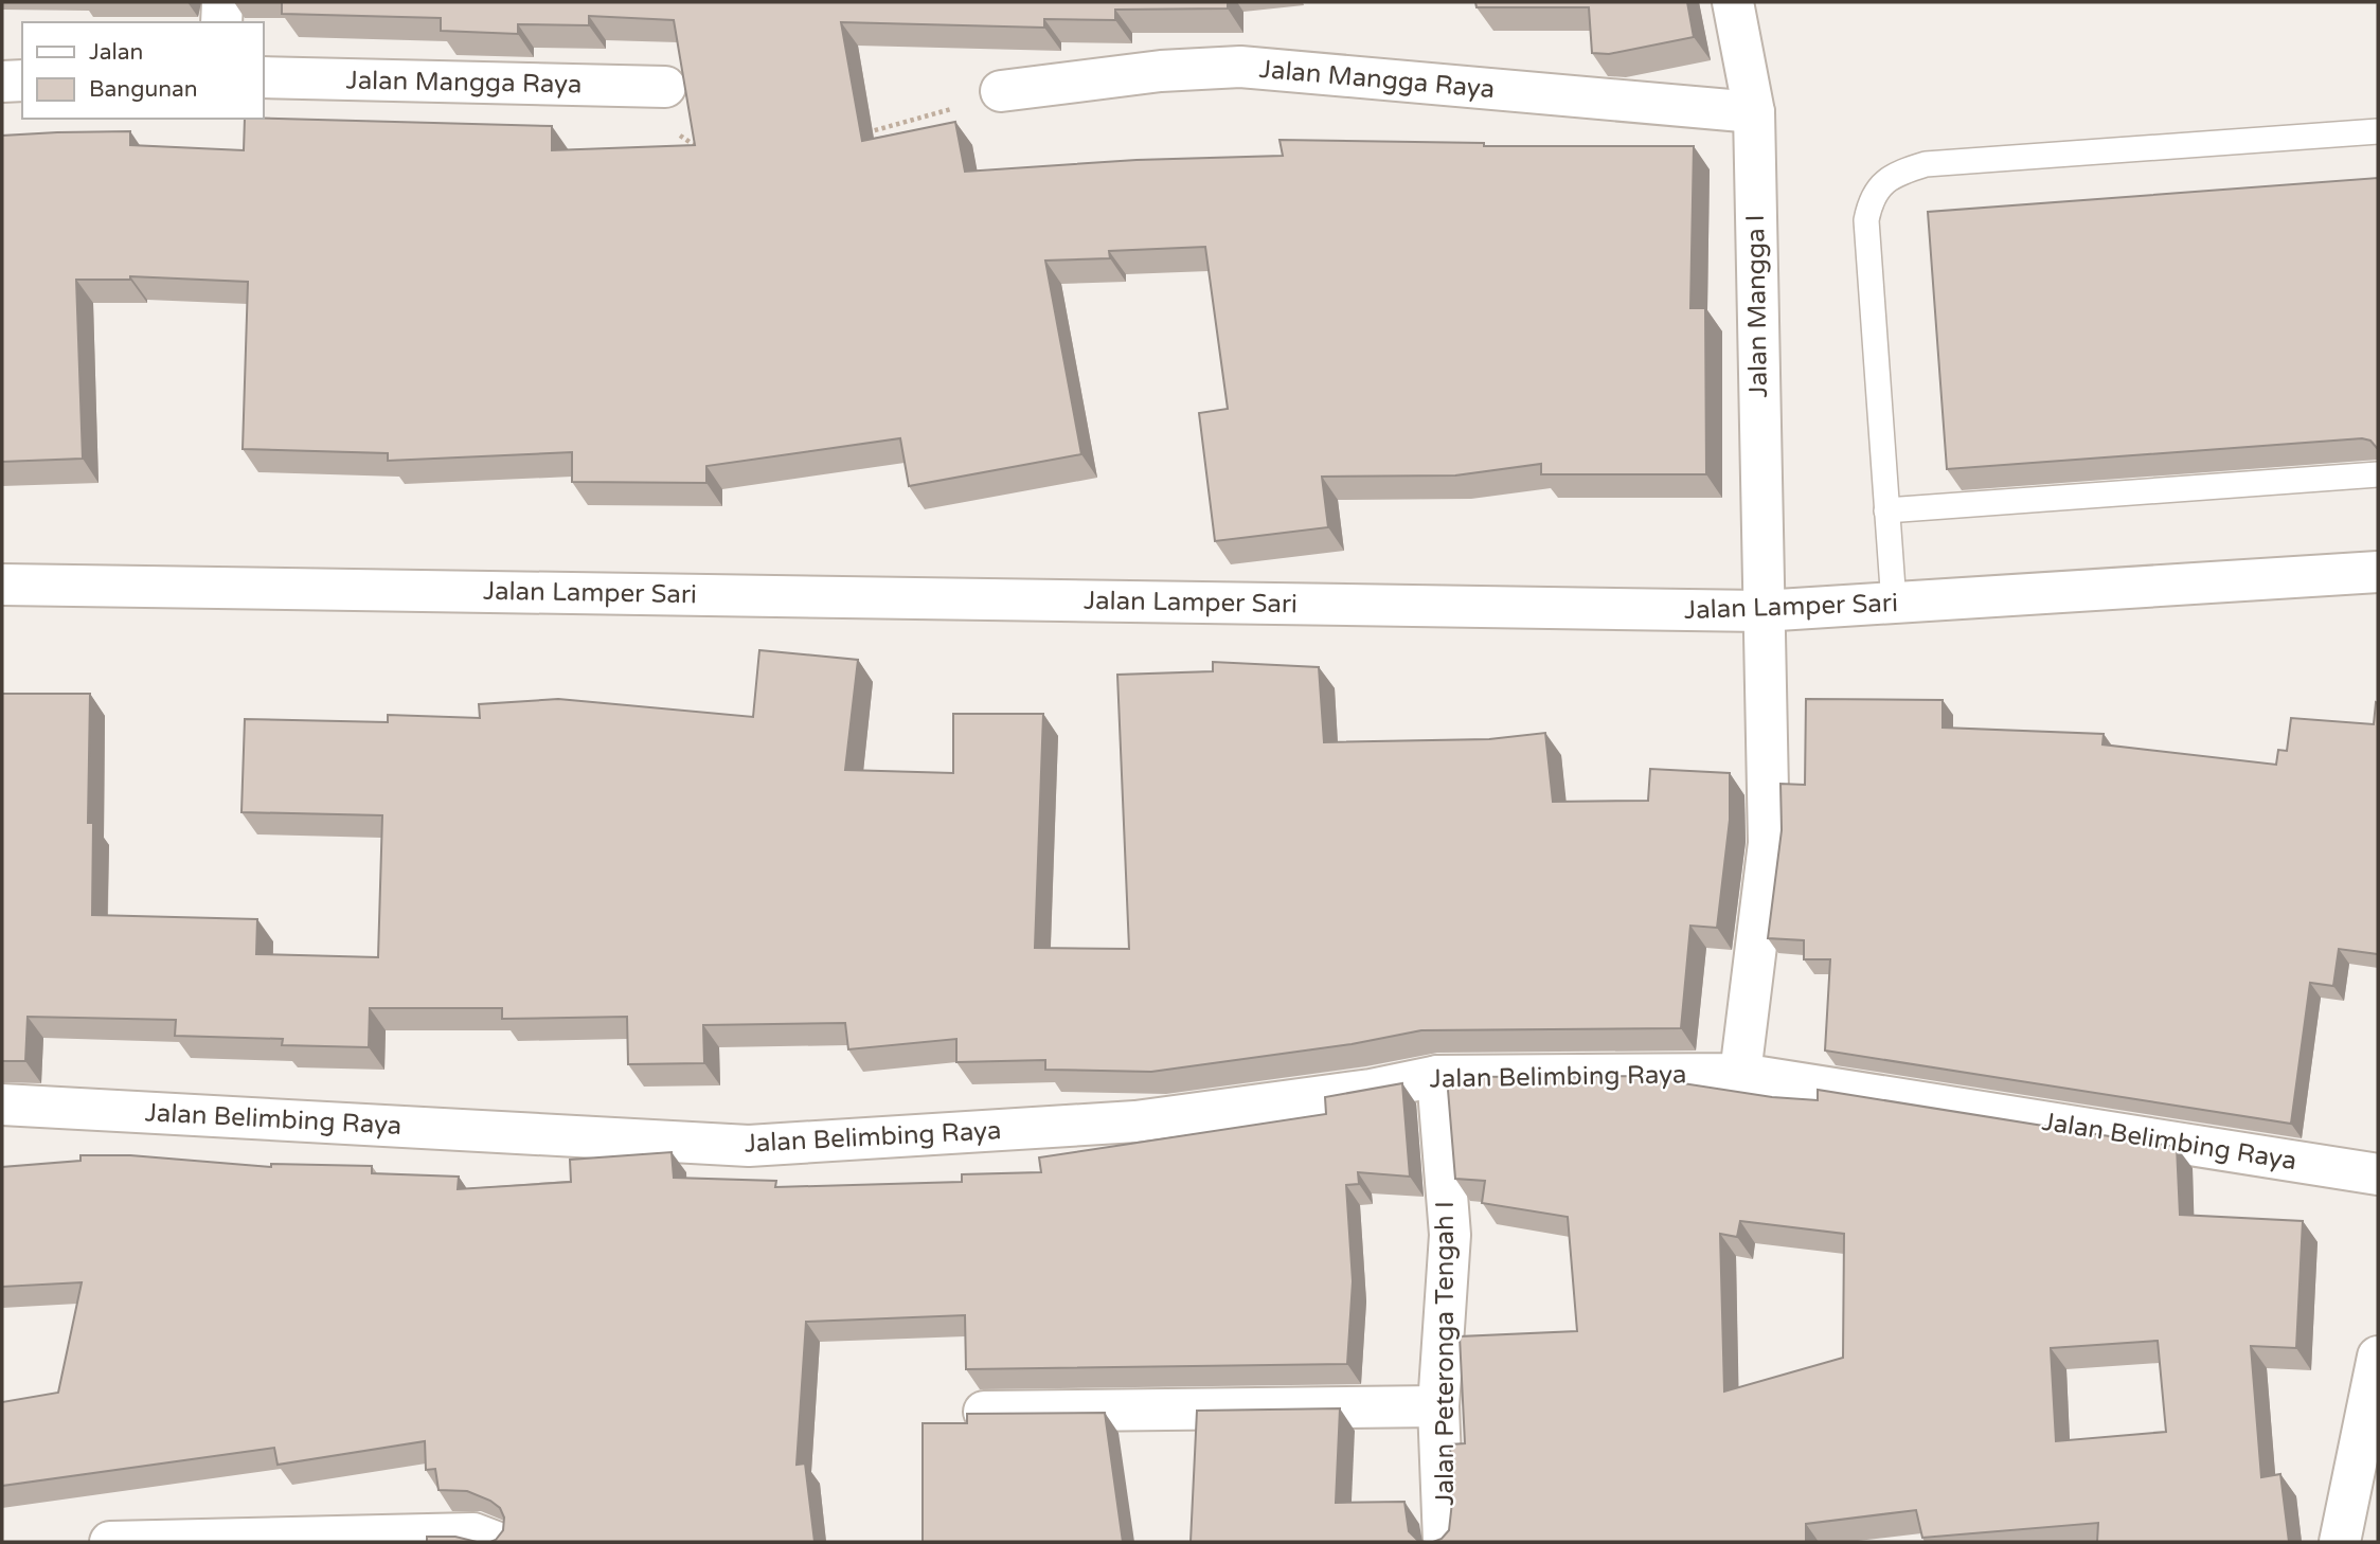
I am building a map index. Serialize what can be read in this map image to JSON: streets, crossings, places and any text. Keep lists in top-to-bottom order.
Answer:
{
  "streets": {
    "street": [
      "Jalan Mangga Raya",
      "Jalan Mangga I",
      "Jalan Lamper Sari",
      "Jalan Belimbing Raya",
      "Jalan Peteronga Tengah I"
    ]
  },
  "crossings": [
    ["Jalan Mangga Raya", "Jalan Mangga I"],
    ["Jalan Mangga I", "Jalan Lamper Sari"],
    ["Jalan Belimbing Raya", "Jalan Peteronga Tengah I"]
  ],
  "legend": ["Jalan", "Bangunan"]
}
